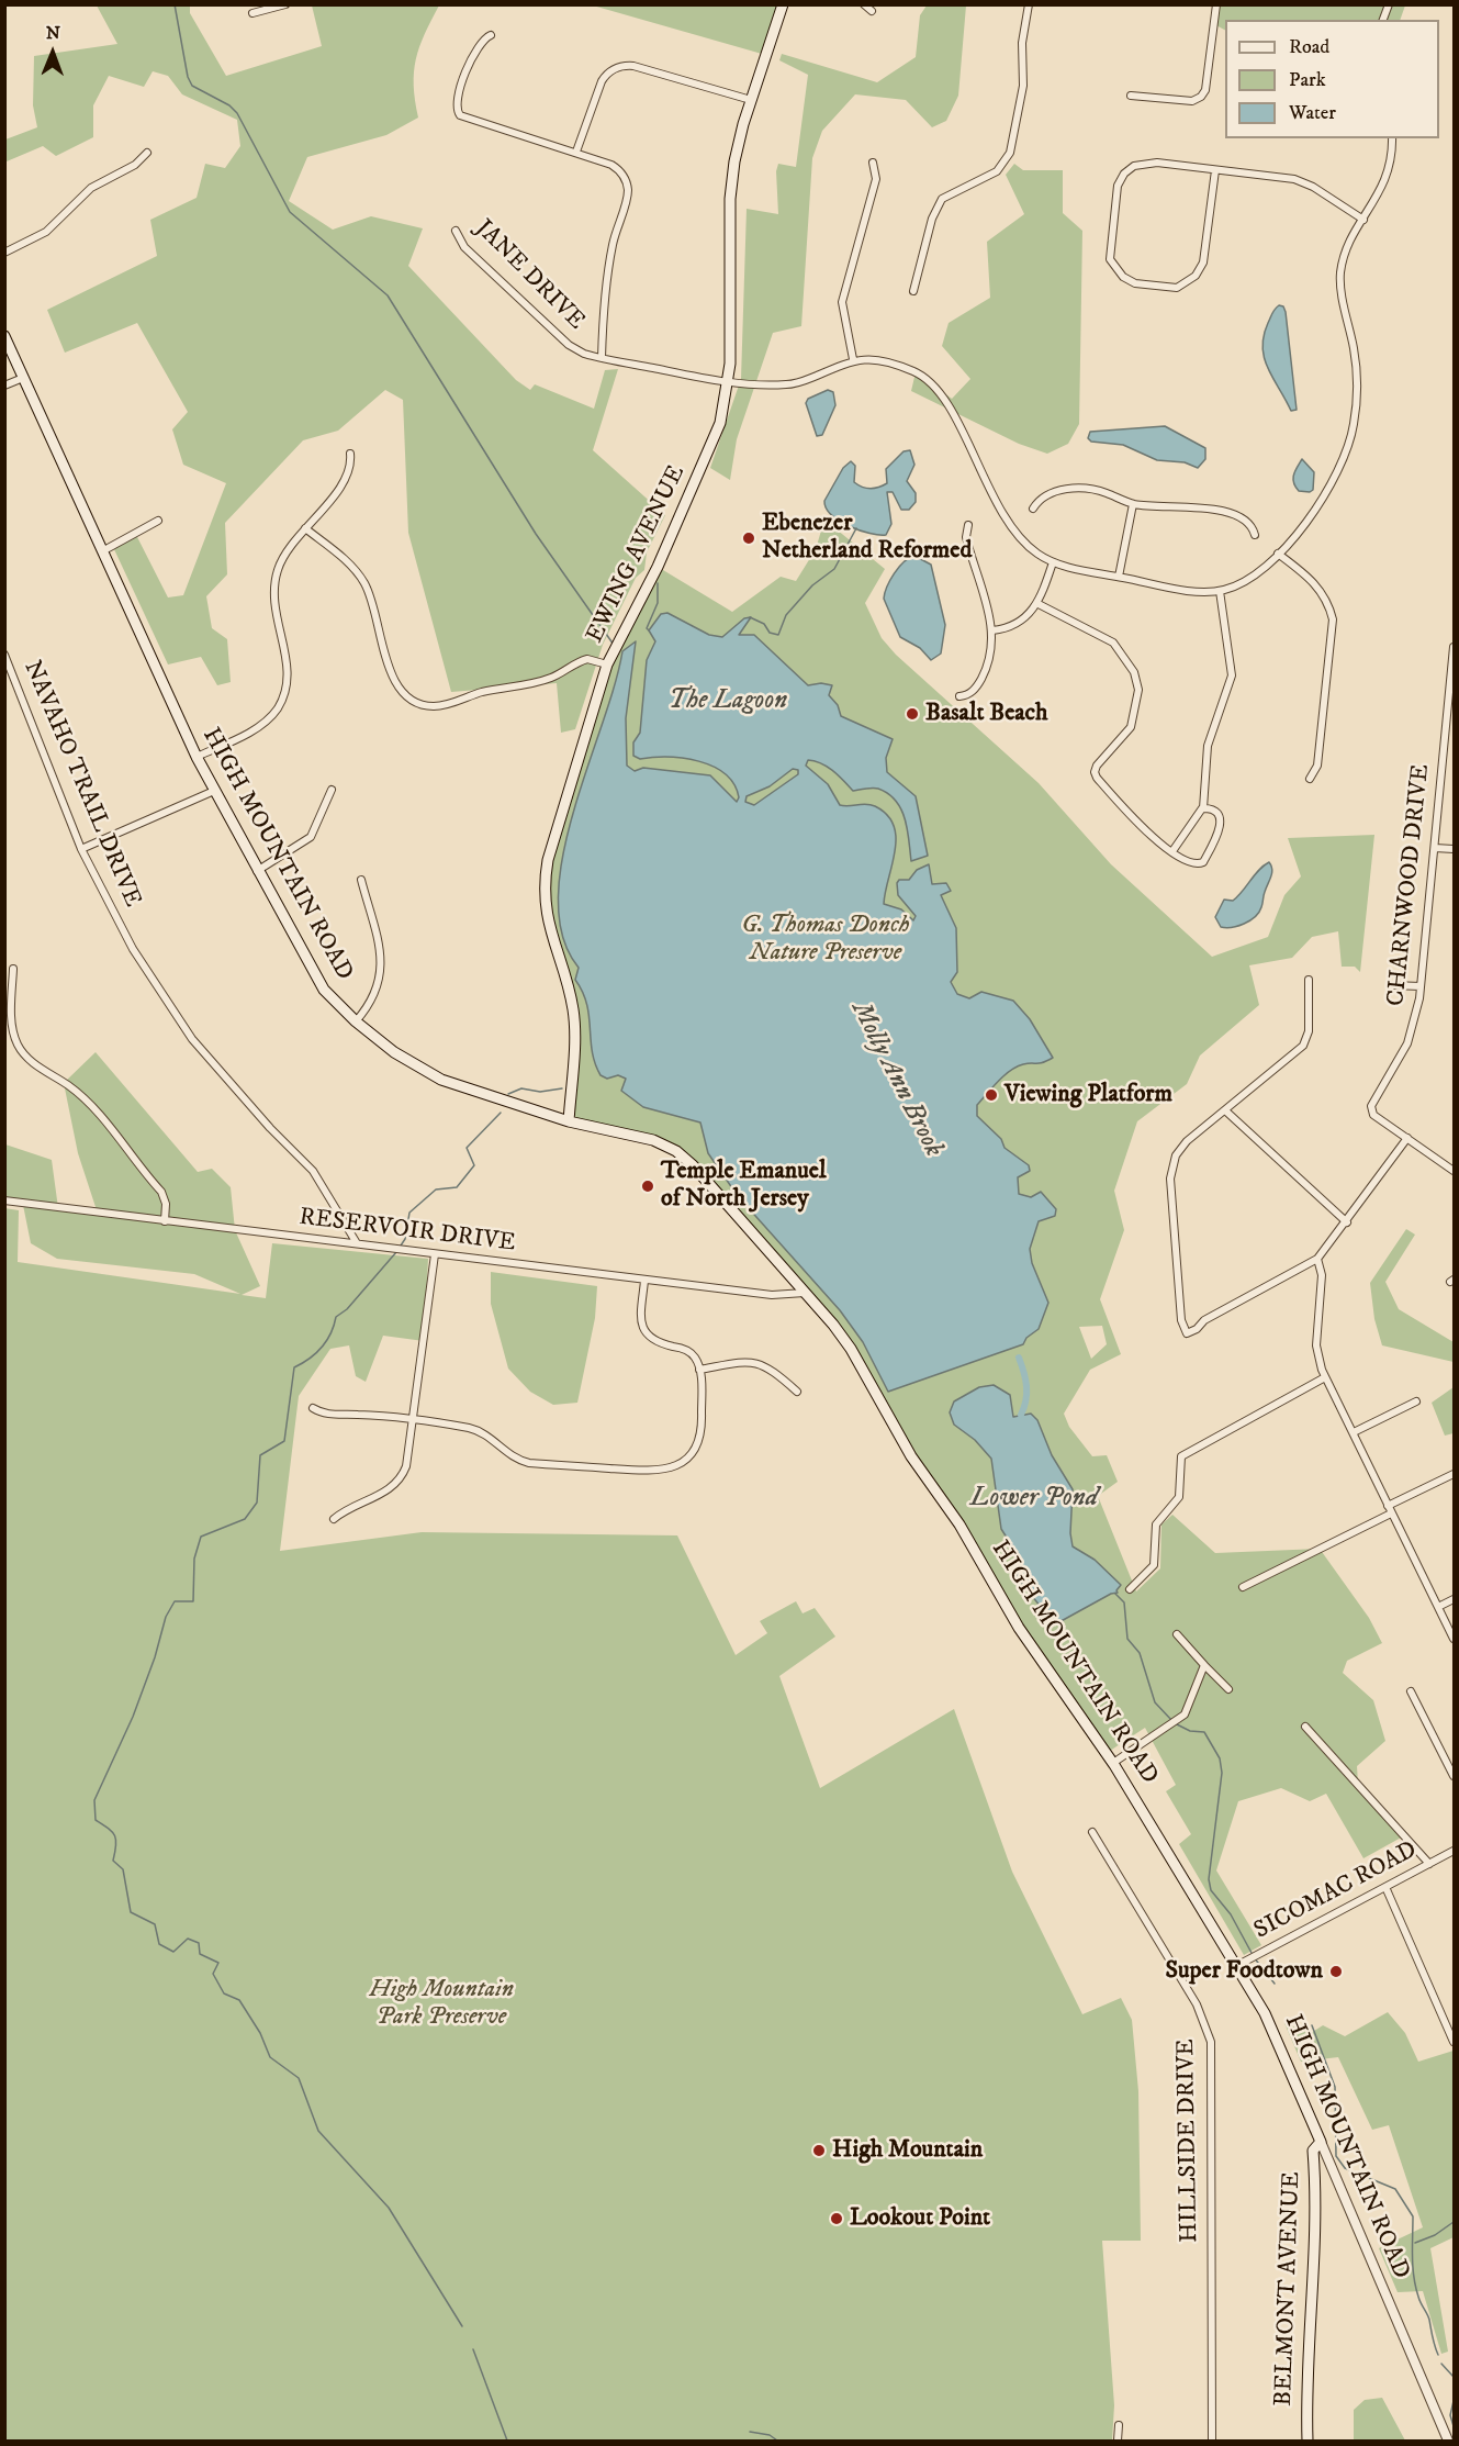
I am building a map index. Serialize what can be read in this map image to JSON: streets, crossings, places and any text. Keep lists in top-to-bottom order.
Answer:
{
  "streets": {
    "main road": ["EWING AVENUE", "HIGH MOUNTAIN ROAD", "BELMONT AVENUE"],
    "street": [
      "JANE DRIVE",
      "NAVAHO TRAIL DRIVE",
      "CHARNWOOD DRIVE",
      "RESERVOIR DRIVE",
      "SICOMAC ROAD",
      "HILLSIDE DRIVE"
    ]
  },
  "crossings": [
    ["JANE DRIVE", "EWING AVENUE"],
    ["EWING AVENUE", "HIGH MOUNTAIN ROAD"],
    ["NAVAHO TRAIL DRIVE", "RESERVOIR DRIVE"],
    ["HIGH MOUNTAIN ROAD", "RESERVOIR DRIVE"],
    ["HIGH MOUNTAIN ROAD", "SICOMAC ROAD"],
    ["HIGH MOUNTAIN ROAD", "BELMONT AVENUE"]
  ],
  "water": ["The Lagoon", "Molly Ann Brook", "Lower Pond"],
  "parks": ["G. Thomas Donch Nature Preserve", "High Mountain Park Preserve"],
  "places": [
    "Ebenezer Netherland Reformed",
    "Basalt Beach",
    "Viewing Platform",
    "Temple Emanuel of North Jersey",
    "Super Foodtown",
    "High Mountain",
    "Lookout Point"
  ],
  "legend": ["Road", "Park", "Water"],
  "north": "top"
}
